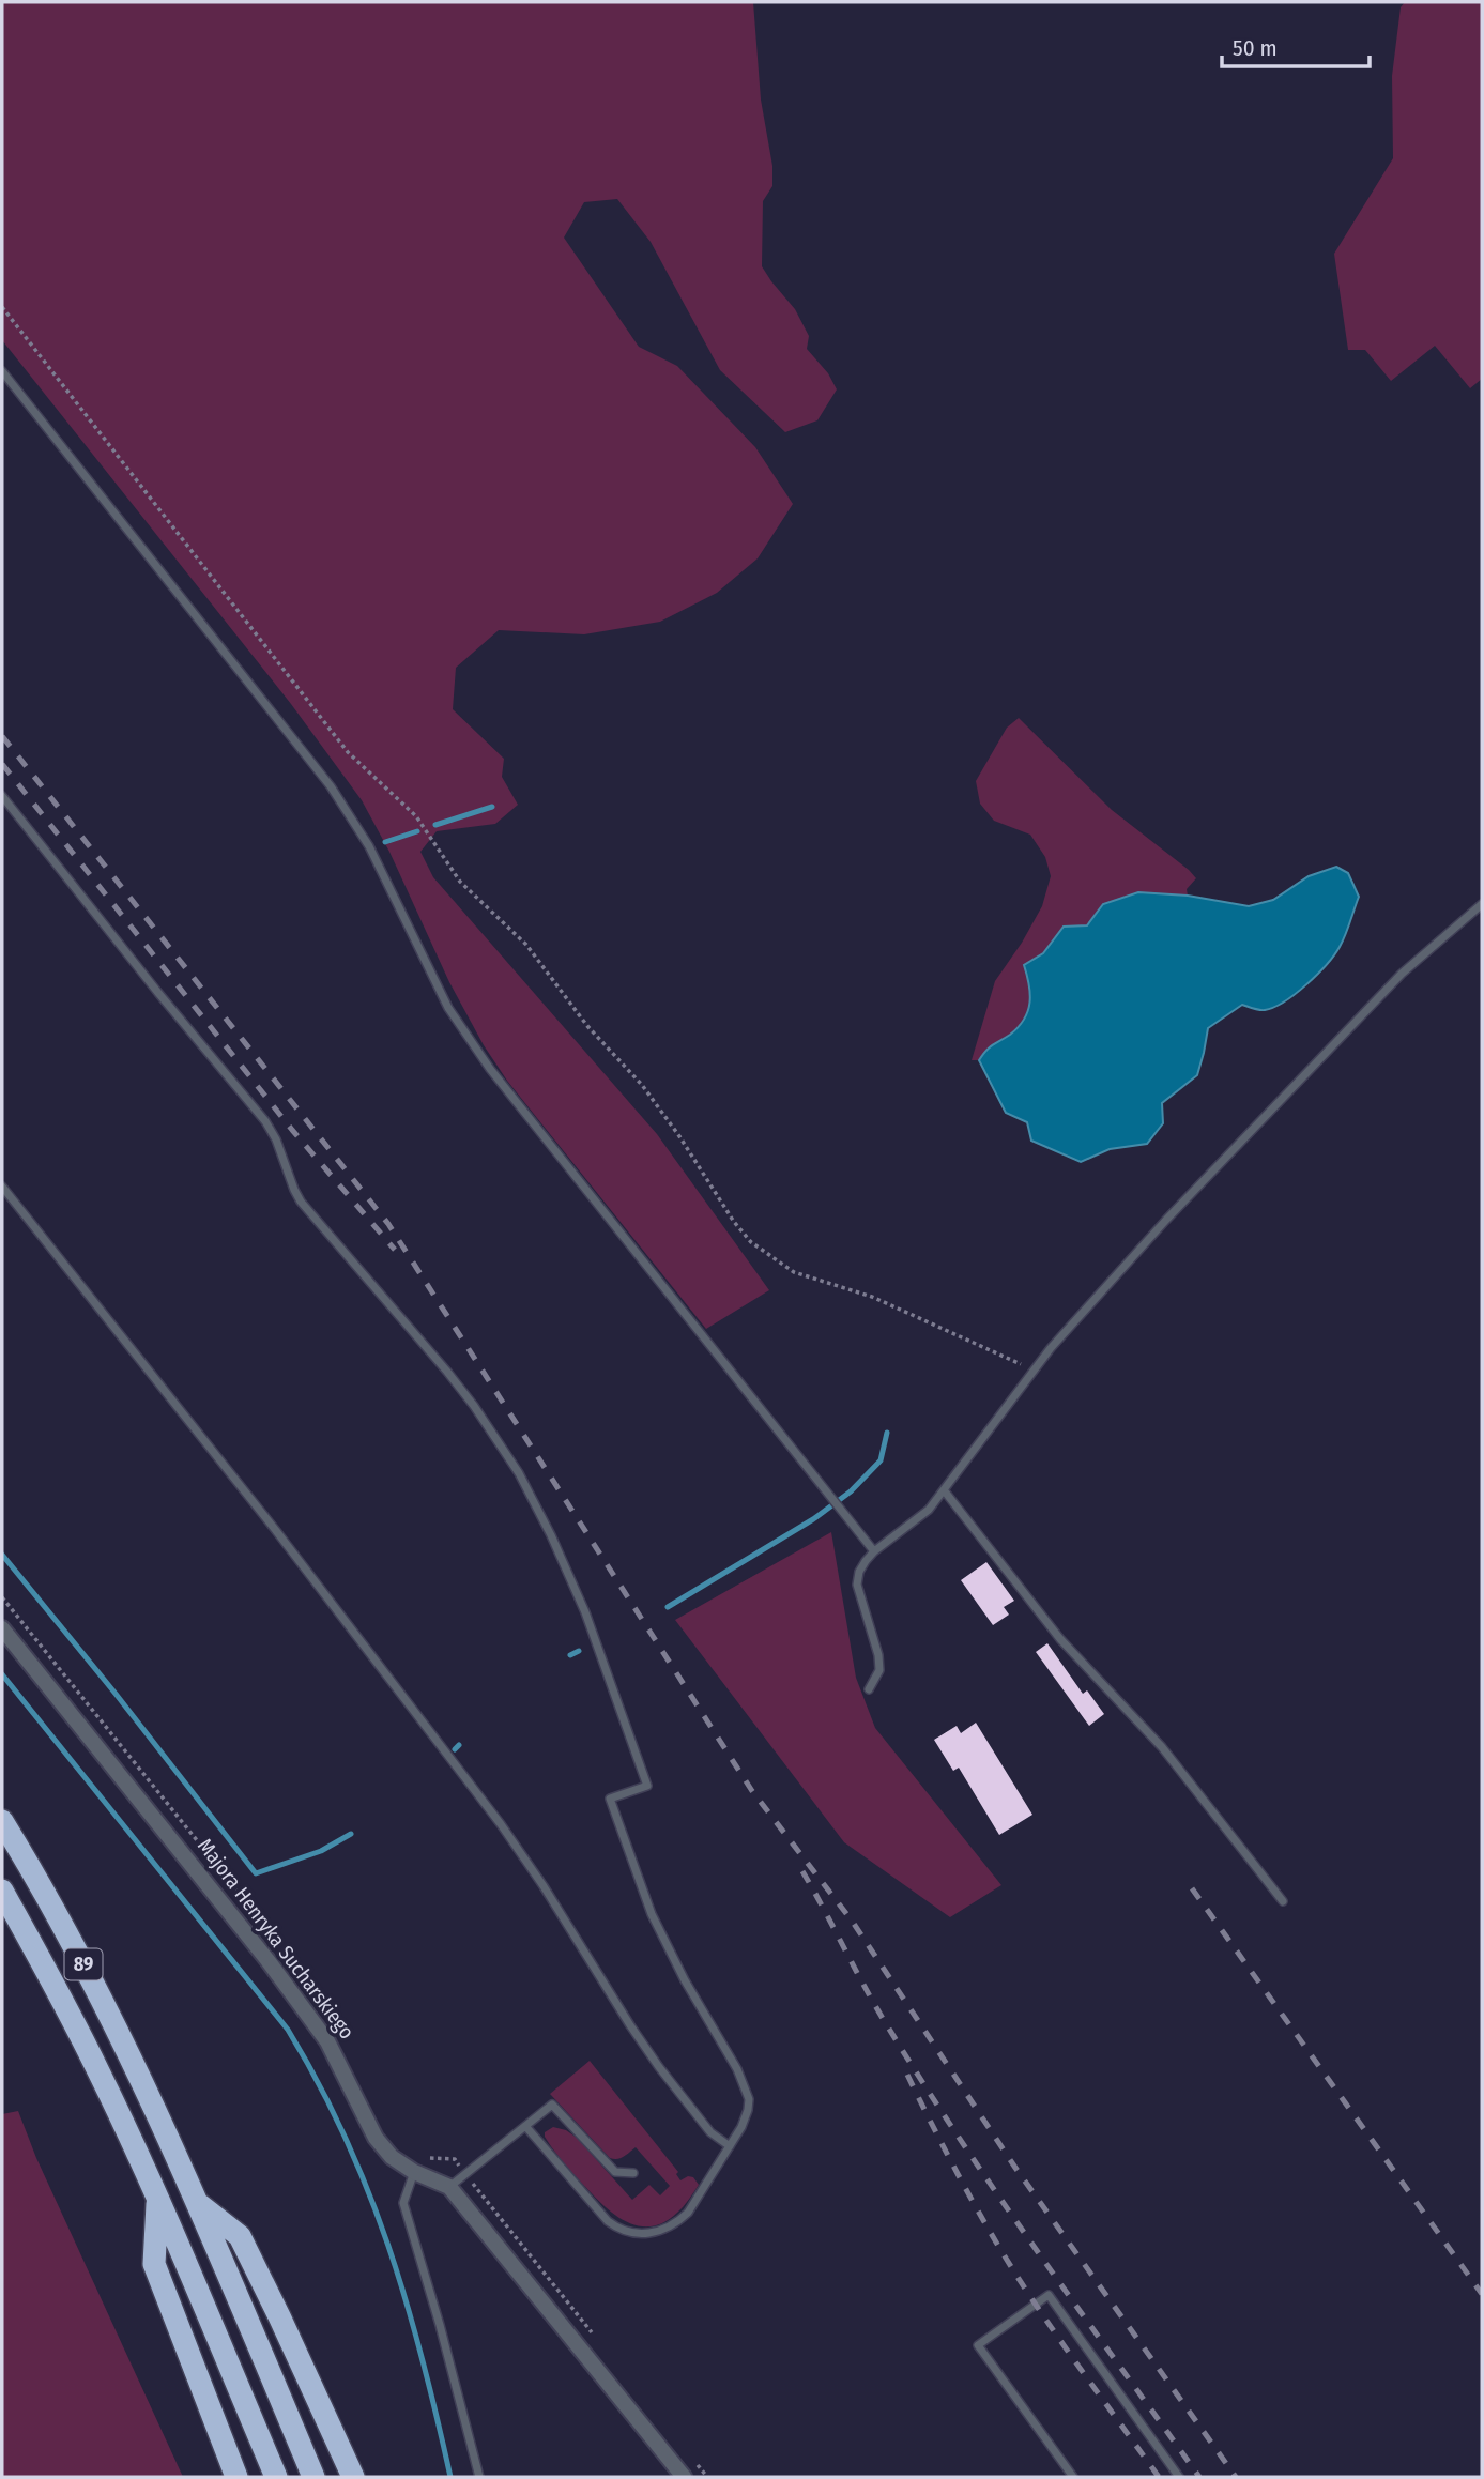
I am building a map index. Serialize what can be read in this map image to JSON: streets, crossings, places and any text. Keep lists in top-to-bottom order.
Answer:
{
  "streets": {
    "highway": ["89"],
    "street": ["Majora Henryka Sucharskiego"]
  },
  "scale_bar": "50 m"
}
